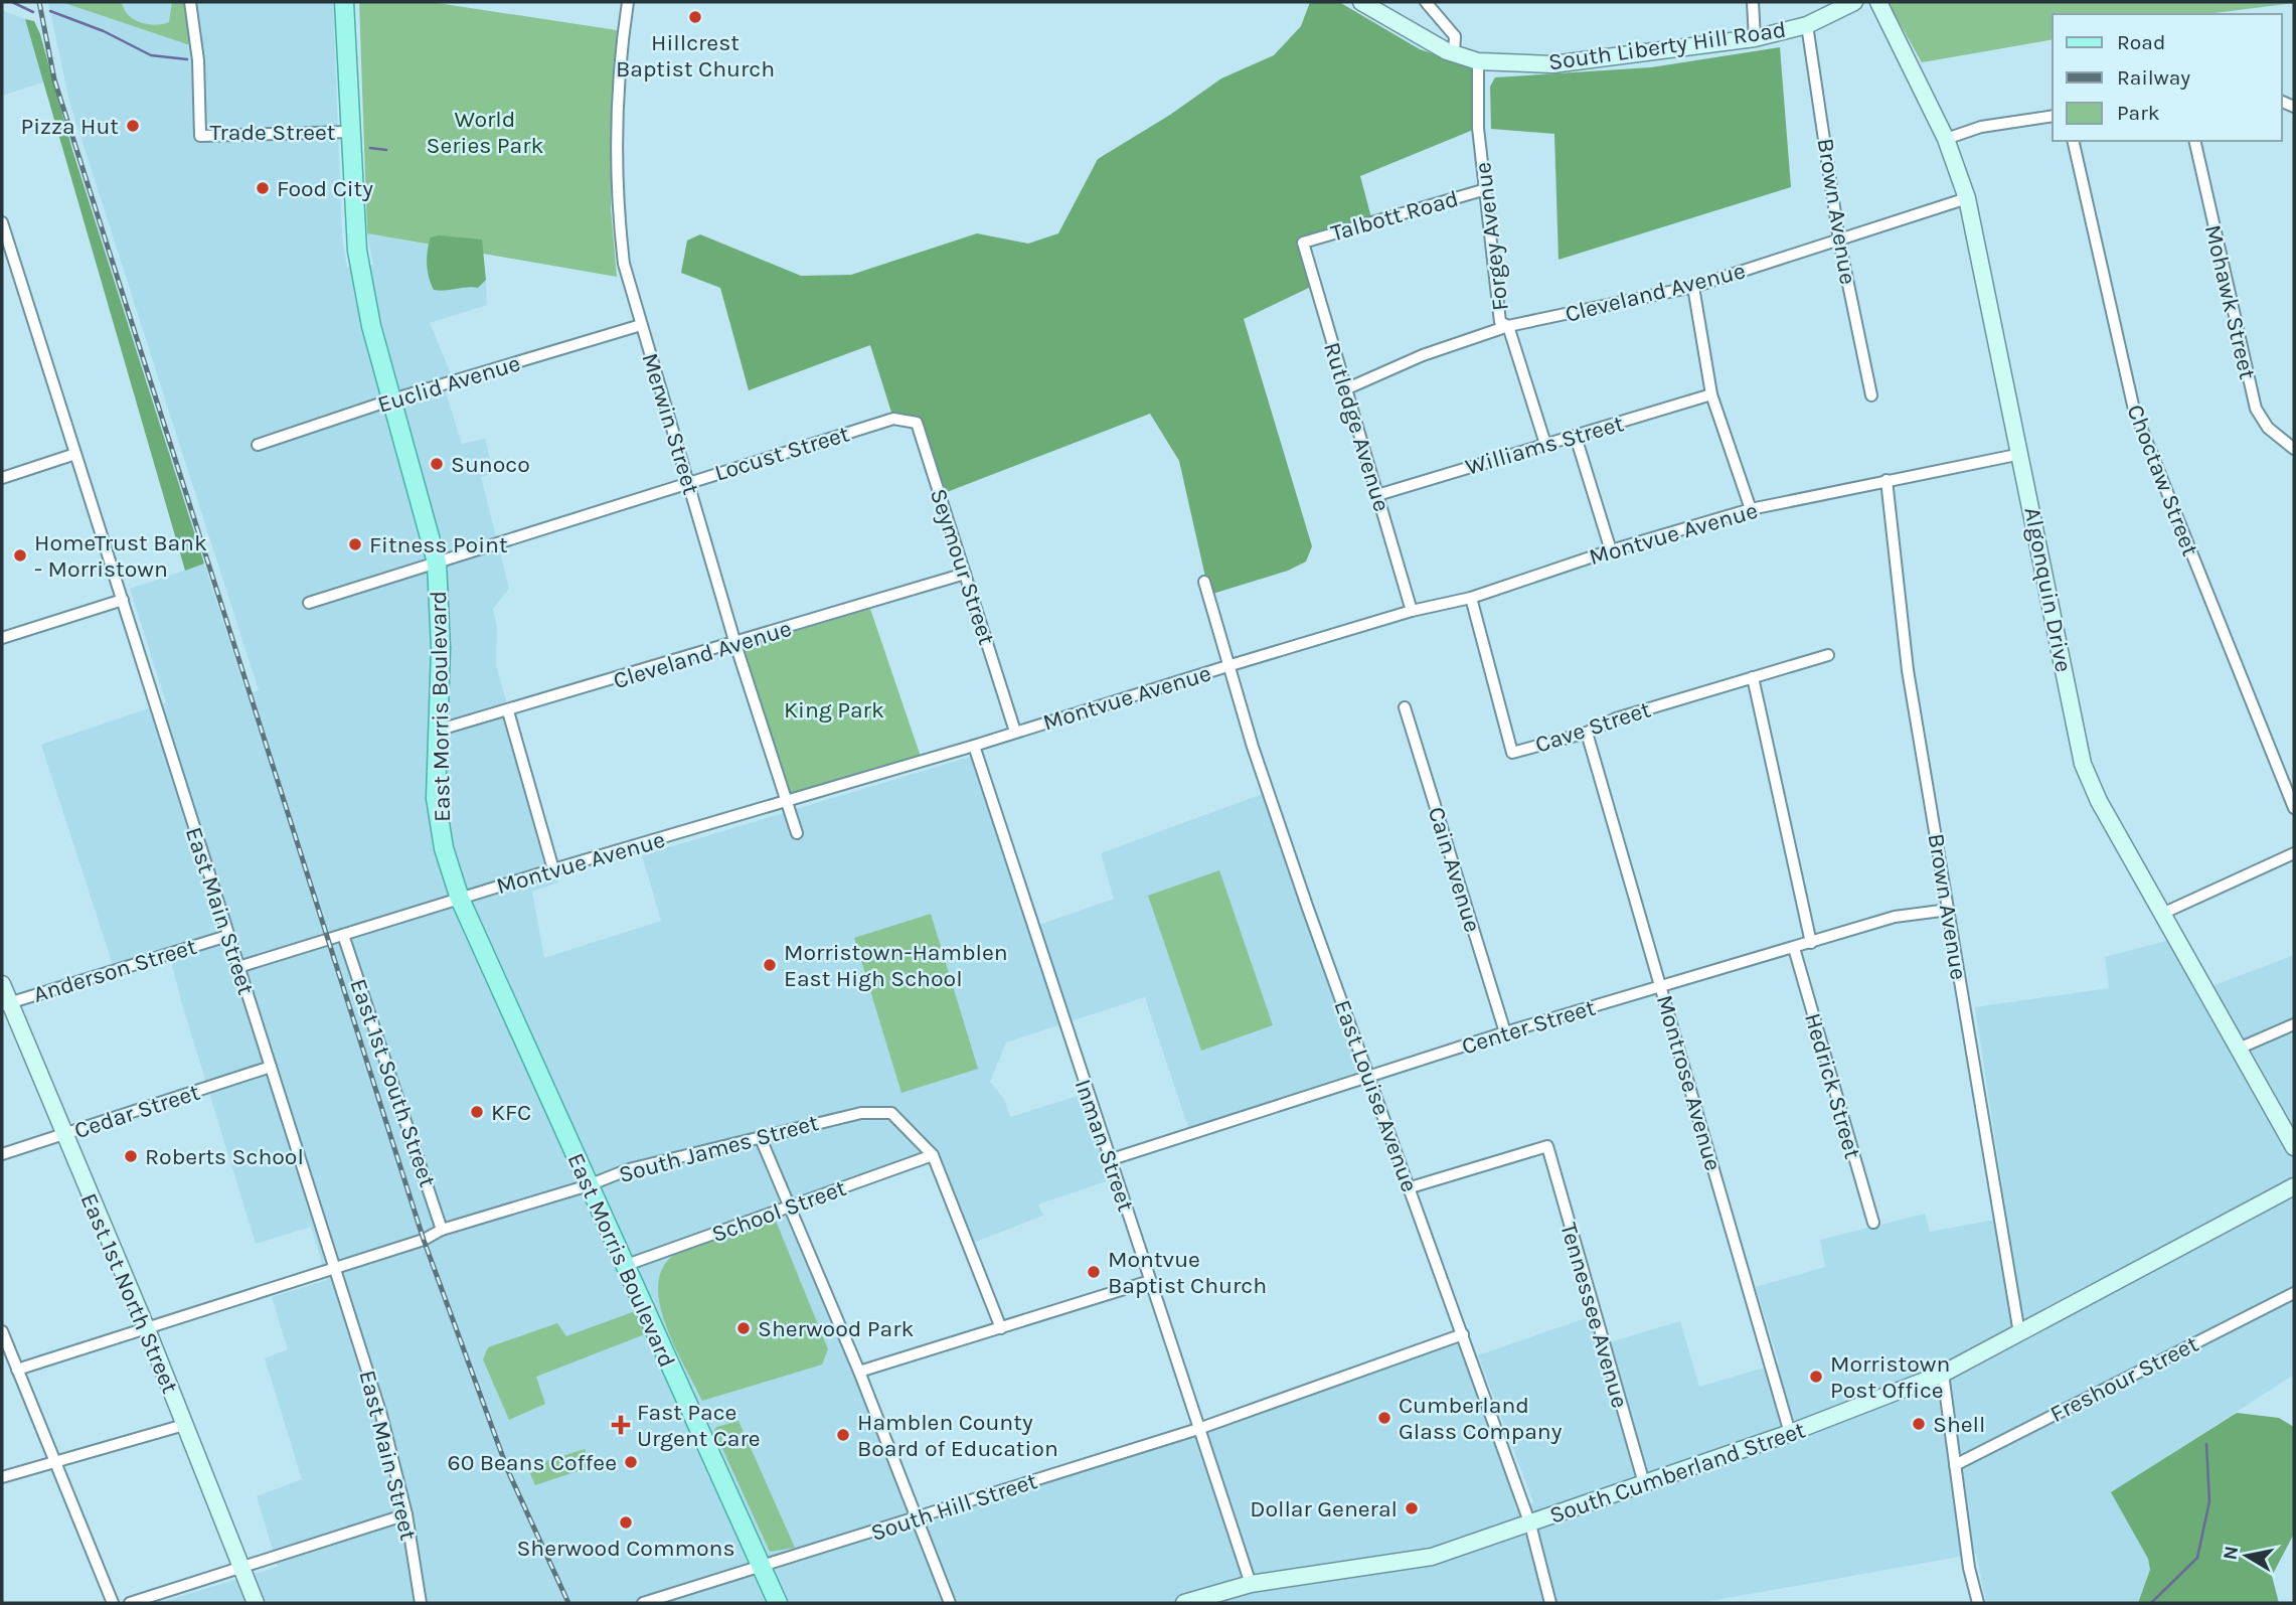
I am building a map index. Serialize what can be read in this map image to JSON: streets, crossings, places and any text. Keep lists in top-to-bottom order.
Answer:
{
  "streets": {
    "main road": [
      "South Liberty Hill Road",
      "Algonquin Drive",
      "East Morris Boulevard",
      "East 1st North Street",
      "South Cumberland Street"
    ],
    "street": [
      "Trade Street",
      "Brown Avenue",
      "Talbott Road",
      "Forgey Avenue",
      "Cleveland Avenue",
      "Mohawk Street",
      "Euclid Avenue",
      "Merwin Street",
      "Rutledge Avenue",
      "Williams Street",
      "Locust Street",
      "Choctaw Street",
      "Montvue Avenue",
      "Seymour Street",
      "Cave Street",
      "Cain Avenue",
      "East Main Street",
      "Anderson Street",
      "Center Street",
      "East 1st South Street",
      "Montrose Avenue",
      "Hedrick Street",
      "East Louise Avenue",
      "Cedar Street",
      "Inman Street",
      "South James Street",
      "School Street",
      "Tennessee Avenue",
      "Freshour Street",
      "South Hill Street"
    ]
  },
  "crossings": [
    ["South Liberty Hill Road", "Brown Avenue"],
    ["South Liberty Hill Road", "Forgey Avenue"],
    ["Trade Street", "East Morris Boulevard"],
    ["Brown Avenue", "Cleveland Avenue"],
    ["Brown Avenue", "Montvue Avenue"],
    ["Brown Avenue", "Center Street"],
    ["Brown Avenue", "South Cumberland Street"],
    ["Talbott Road", "Forgey Avenue"],
    ["Talbott Road", "Rutledge Avenue"],
    ["Forgey Avenue", "Cleveland Avenue"],
    ["Forgey Avenue", "Williams Street"],
    ["Cleveland Avenue", "Merwin Street"],
    ["Cleveland Avenue", "Rutledge Avenue"],
    ["Cleveland Avenue", "Seymour Street"],
    ["Cleveland Avenue", "Algonquin Drive"],
    ["Cleveland Avenue", "East Morris Boulevard"],
    ["Euclid Avenue", "Merwin Street"],
    ["Euclid Avenue", "East Morris Boulevard"],
    ["Merwin Street", "Locust Street"],
    ["Merwin Street", "Montvue Avenue"],
    ["Rutledge Avenue", "Williams Street"],
    ["Rutledge Avenue", "Montvue Avenue"],
    ["Locust Street", "Seymour Street"],
    ["Locust Street", "East Morris Boulevard"],
    ["Montvue Avenue", "Seymour Street"],
    ["Montvue Avenue", "Algonquin Drive"],
    ["Montvue Avenue", "East Morris Boulevard"],
    ["Montvue Avenue", "Cave Street"],
    ["Montvue Avenue", "East Main Street"],
    ["Montvue Avenue", "East 1st South Street"],
    ["Montvue Avenue", "East Louise Avenue"],
    ["Montvue Avenue", "Inman Street"],
    ["East Morris Boulevard", "South James Street"],
    ["East Morris Boulevard", "School Street"],
    ["East Morris Boulevard", "South Hill Street"],
    ["Cave Street", "Montrose Avenue"],
    ["Cain Avenue", "Center Street"],
    ["East Main Street", "Anderson Street"],
    ["East Main Street", "Cedar Street"],
    ["East Main Street", "South James Street"],
    ["Anderson Street", "East 1st North Street"],
    ["Center Street", "Montrose Avenue"],
    ["Center Street", "Hedrick Street"],
    ["Center Street", "East Louise Avenue"],
    ["Center Street", "Inman Street"],
    ["East 1st South Street", "South James Street"],
    ["Montrose Avenue", "South Cumberland Street"],
    ["East Louise Avenue", "Tennessee Avenue"],
    ["East Louise Avenue", "South Cumberland Street"],
    ["East Louise Avenue", "South Hill Street"],
    ["Cedar Street", "East 1st North Street"],
    ["Inman Street", "South Cumberland Street"],
    ["Inman Street", "South Hill Street"],
    ["South James Street", "School Street"],
    ["South James Street", "East 1st North Street"],
    ["Tennessee Avenue", "South Cumberland Street"]
  ],
  "parks": ["World Series Park", "King Park"],
  "places": {
    "other": [
      "Hillcrest Baptist Church",
      "Pizza Hut",
      "Food City",
      "Sunoco",
      "Fitness Point",
      "HomeTrust Bank - Morristown",
      "Morristown-Hamblen East High School",
      "KFC",
      "Roberts School",
      "Montvue Baptist Church",
      "Sherwood Park",
      "Morristown Post Office",
      "Cumberland Glass Company",
      "Shell",
      "Hamblen County Board of Education",
      "60 Beans Coffee",
      "Dollar General",
      "Sherwood Commons"
    ],
    "health": ["Fast Pace Urgent Care"]
  },
  "legend": ["Road", "Railway", "Park"],
  "north": "left"
}
